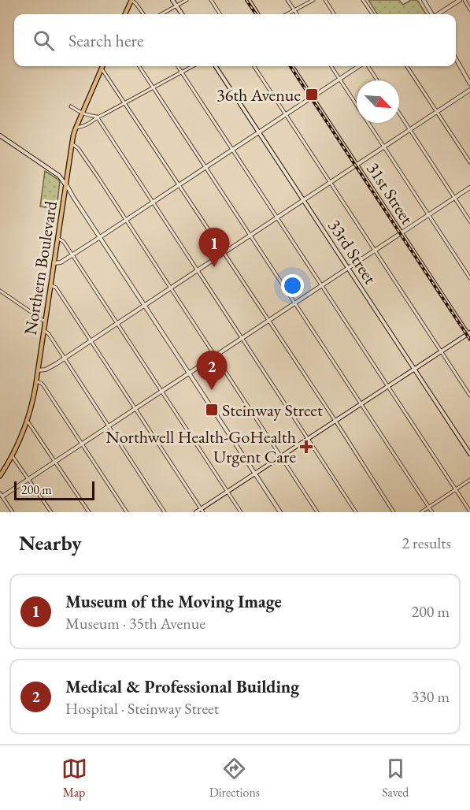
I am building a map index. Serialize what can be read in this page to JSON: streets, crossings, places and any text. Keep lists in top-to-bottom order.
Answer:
{
  "streets": {
    "main road": ["Northern Boulevard"],
    "street": ["31st Street", "33rd Street"]
  },
  "places": {
    "transit": ["36th Avenue", "Steinway Street"],
    "health": ["Northwell Health-GoHealth Urgent Care"]
  },
  "scale_bar": "200 m",
  "north": "bottom right",
  "page": {
    "search": "Search here",
    "pins": ["1", "2"],
    "scale": "200 m",
    "heading": ["Nearby", "2 results"],
    "list": [
      {
        "mark": "1",
        "name": "Museum of the Moving Image",
        "note": "Museum · 35th Avenue",
        "value": "200 m"
      },
      {
        "mark": "2",
        "name": "Medical & Professional Building",
        "note": "Hospital · Steinway Street",
        "value": "330 m"
      }
    ],
    "nav": ["Map", "Directions", "Saved"]
  }
}
